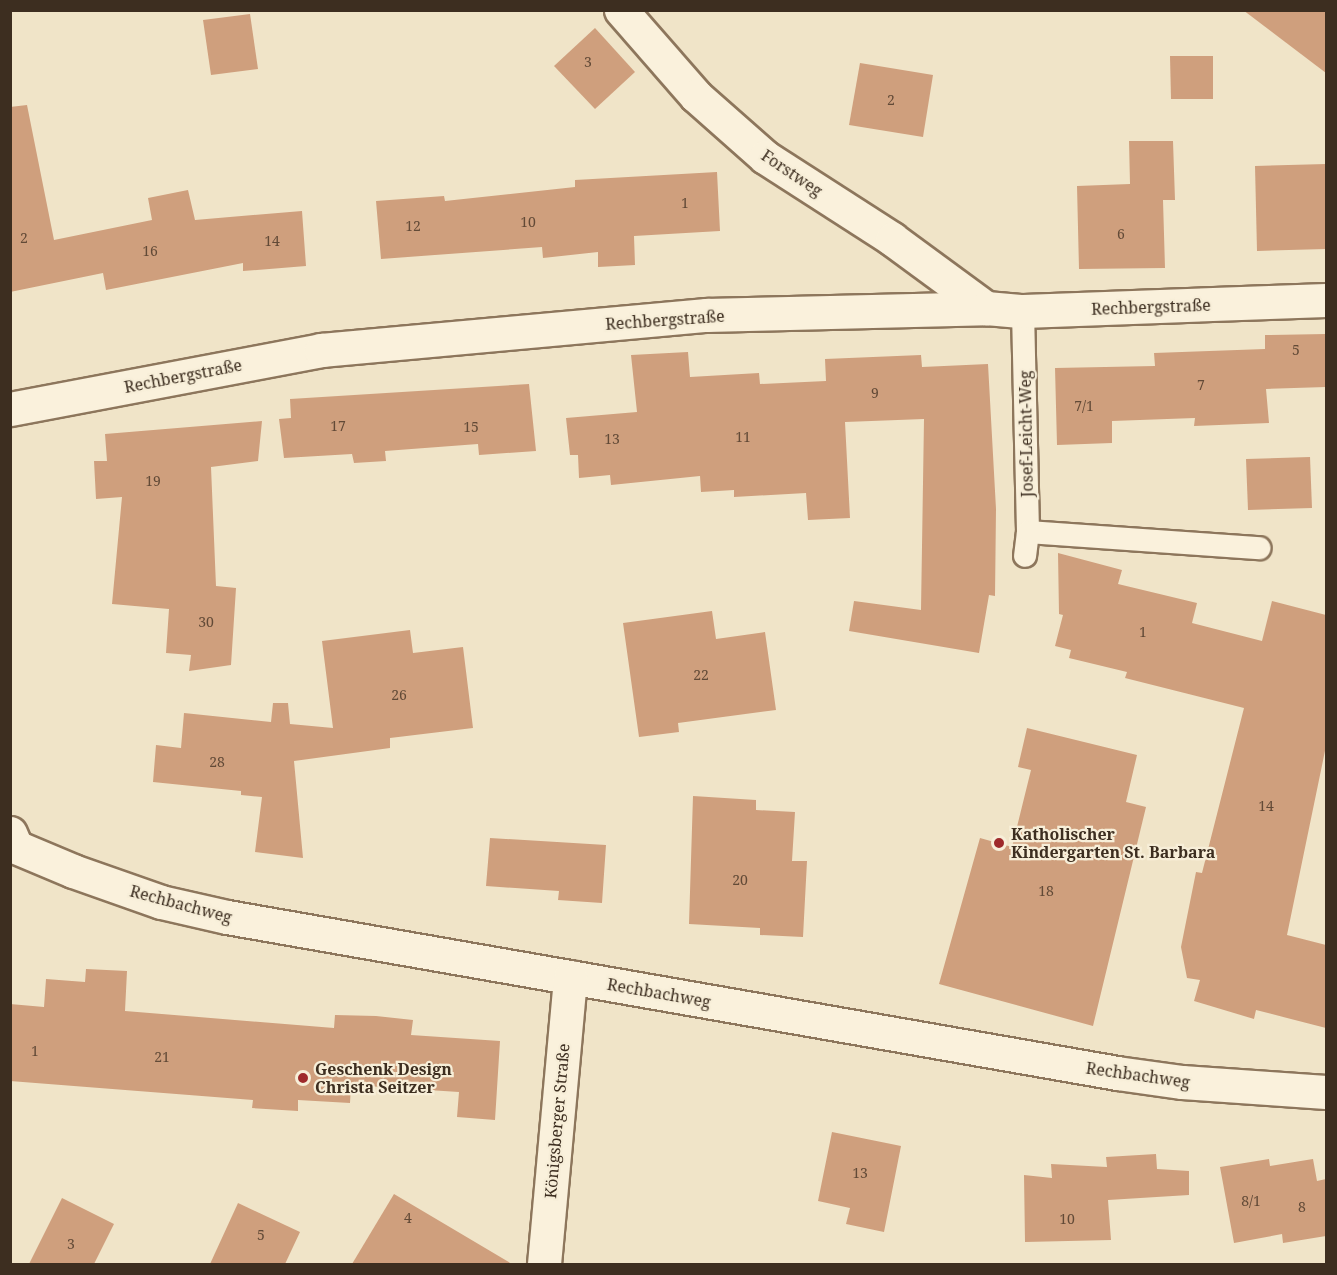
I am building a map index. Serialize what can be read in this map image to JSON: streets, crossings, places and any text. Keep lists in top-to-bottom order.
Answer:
{
  "streets": {
    "street": [
      "Forstweg",
      "Rechbergstraße",
      "Rechbachweg",
      "Königsberger Straße"
    ],
    "lane": ["Josef-Leicht-Weg"]
  },
  "crossings": [
    ["Forstweg", "Rechbergstraße"],
    ["Rechbergstraße", "Josef-Leicht-Weg"],
    ["Rechbachweg", "Königsberger Straße"]
  ],
  "places": ["Katholischer Kindergarten St. Barbara", "Geschenk Design Christa Seitzer"],
  "house_numbers": [
    "3",
    "2",
    "1",
    "10",
    "12",
    "6",
    "2",
    "14",
    "16",
    "5",
    "7",
    "9",
    "7/1",
    "17",
    "15",
    "11",
    "13",
    "19",
    "30",
    "1",
    "22",
    "26",
    "28",
    "14",
    "20",
    "18",
    "1",
    "21",
    "13",
    "8/1",
    "8",
    "4",
    "10",
    "5",
    "3"
  ]
}
